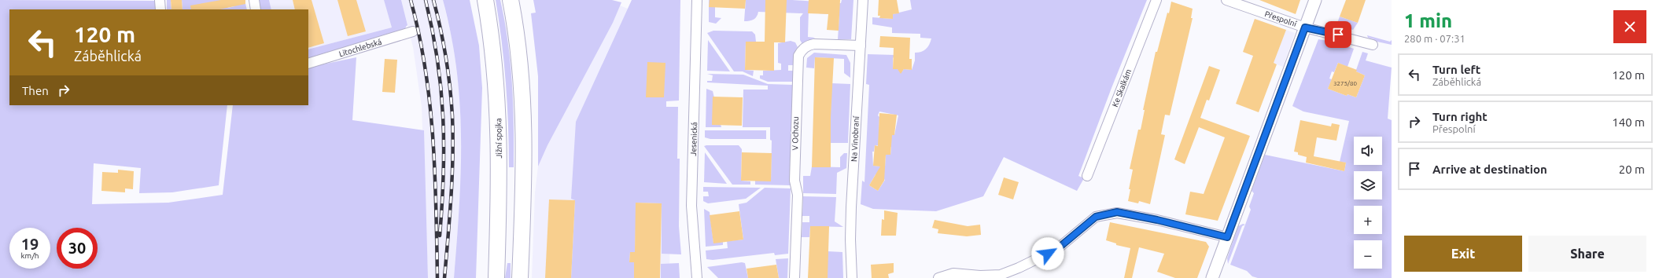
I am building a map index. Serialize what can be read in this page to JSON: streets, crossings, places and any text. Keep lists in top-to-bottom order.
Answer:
{
  "streets": {
    "highway": ["Jižní spojka"],
    "street": [
      "Přespolní",
      "Litochlebská",
      "Ke Skalkám",
      "V Ochozu",
      "Jesenická",
      "Na Vinobraní"
    ]
  },
  "crossings": [
    ["V Ochozu", "Na Vinobraní"]
  ],
  "house_numbers": ["3275/80"],
  "page": {
    "heading": ["1 min", "280 m · 07:31"],
    "turn": ["120 m", "Záběhlická"],
    "list": [
      {
        "name": "Turn left",
        "note": "Záběhlická",
        "value": "120 m"
      },
      {
        "name": "Turn right",
        "note": "Přespolní",
        "value": "140 m"
      },
      {
        "name": "Arrive at destination",
        "value": "20 m"
      }
    ],
    "then": "Then",
    "map_buttons": ["+", "−"],
    "speed": "19 km/h",
    "limit": "30",
    "buttons": ["Exit", "Share"]
  }
}
